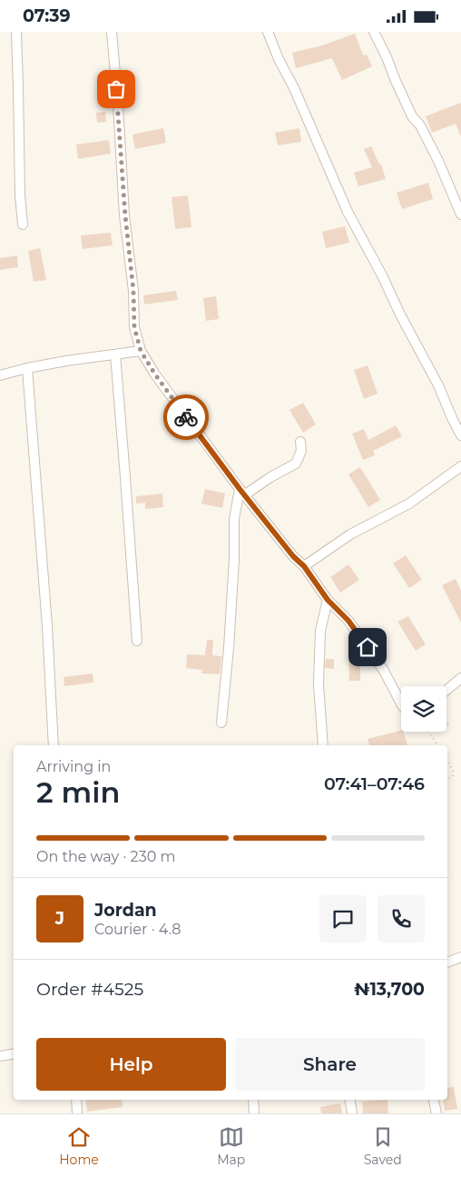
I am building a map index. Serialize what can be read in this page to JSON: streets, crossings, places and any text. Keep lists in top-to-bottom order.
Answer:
{
  "page": {
    "status": "07:39",
    "heading": ["2 min", "Arriving in", "07:41–07:46"],
    "panel": [
      "Jordan",
      "Courier · 4.8",
      "Order #4525",
      "₦13,700"
    ],
    "bar": "On the way · 230 m",
    "round": "J",
    "buttons": ["Help", "Share"],
    "tabs": ["Home", "Map", "Saved"]
  }
}
